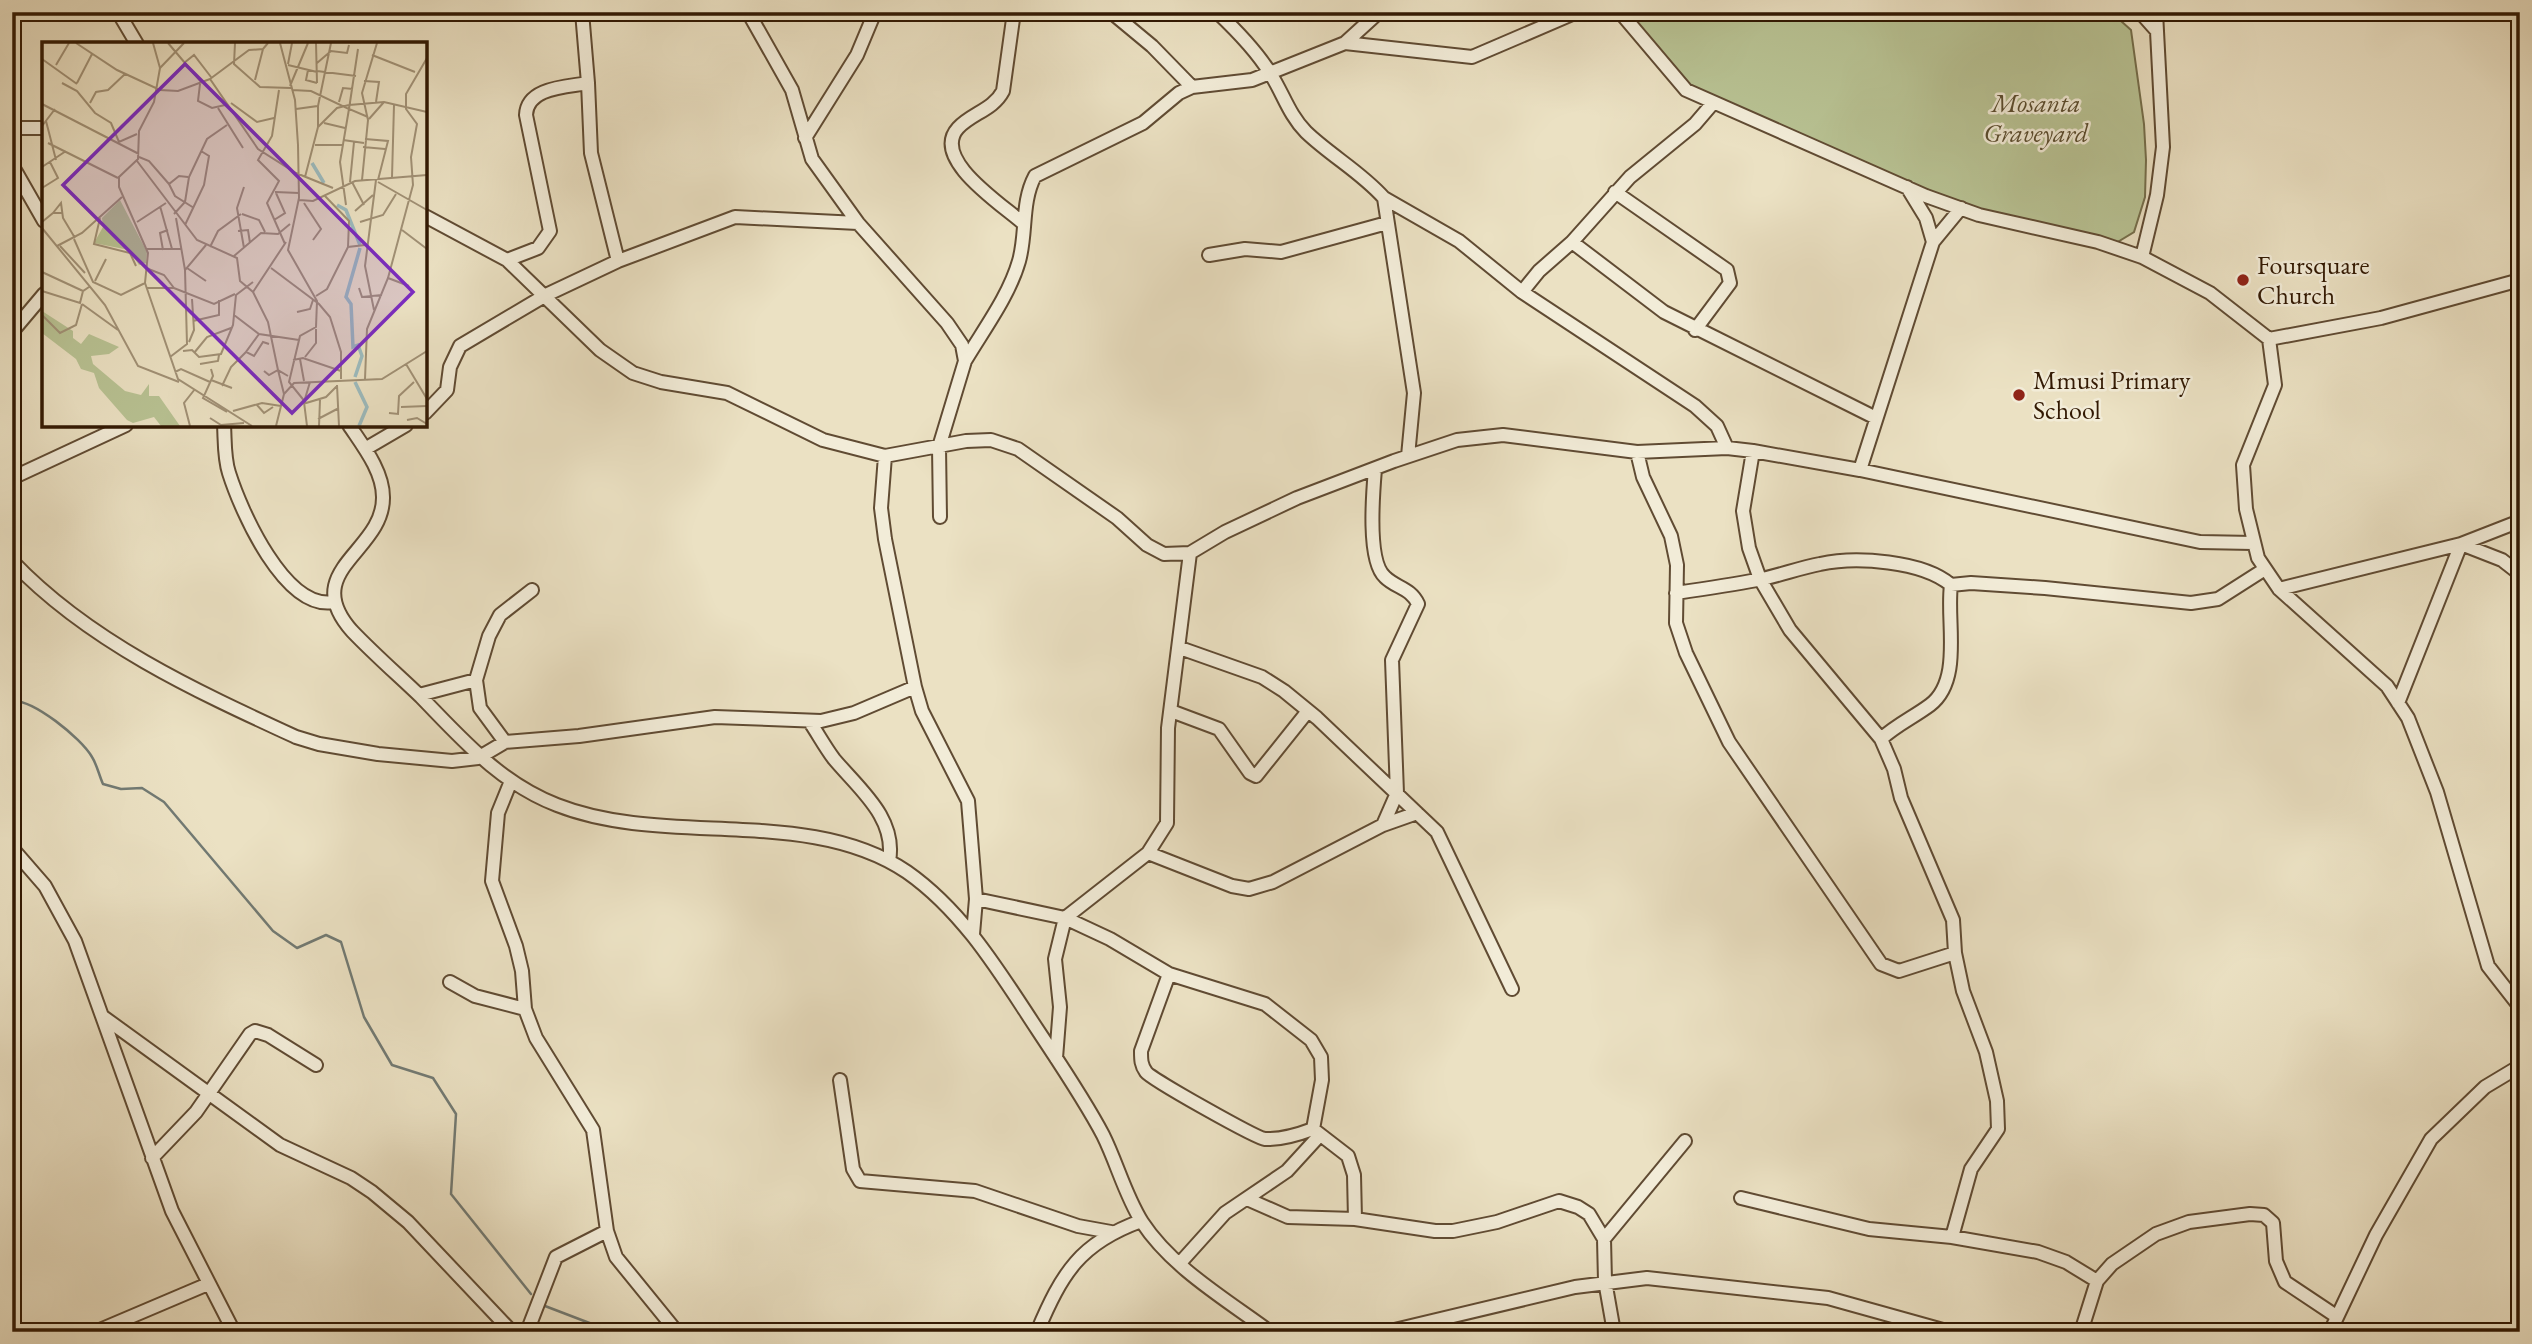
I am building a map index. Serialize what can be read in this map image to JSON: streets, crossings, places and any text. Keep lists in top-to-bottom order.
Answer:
{
  "parks": ["Mosanta Graveyard"],
  "places": ["Foursquare Church", "Mmusi Primary School"]
}
